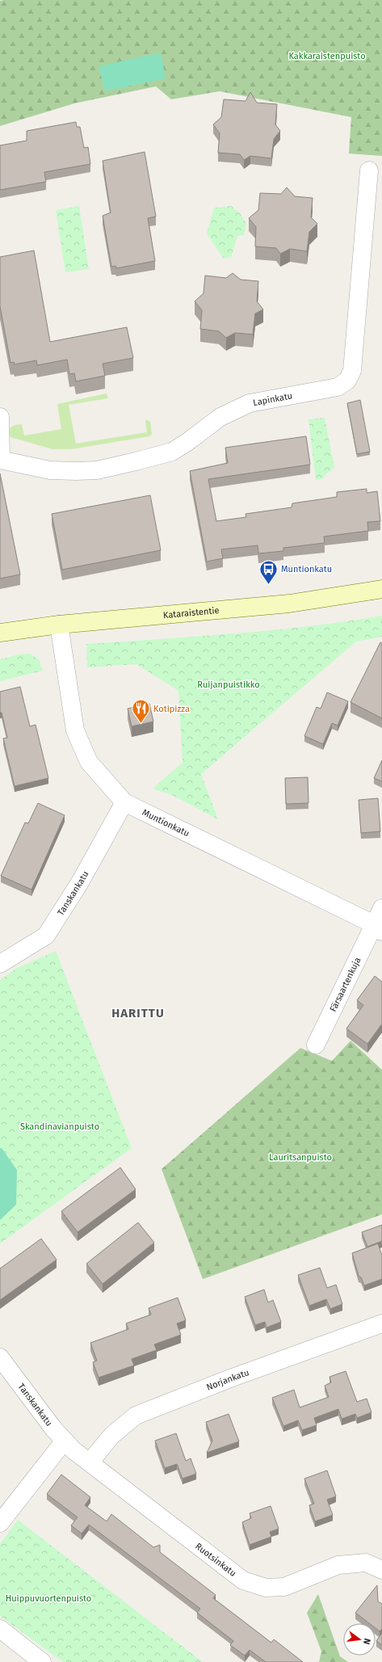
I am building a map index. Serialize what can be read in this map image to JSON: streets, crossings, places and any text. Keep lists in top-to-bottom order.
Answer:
{
  "streets": {
    "street": [
      "Lapinkatu",
      "Kataraistentie",
      "Muntionkatu",
      "Tanskankatu",
      "Färsaartenkuja",
      "Norjankatu",
      "Ruotsinkatu"
    ]
  },
  "crossings": [
    ["Kataraistentie", "Muntionkatu"],
    ["Muntionkatu", "Tanskankatu"],
    ["Muntionkatu", "Färsaartenkuja"],
    ["Tanskankatu", "Ruotsinkatu"],
    ["Norjankatu", "Ruotsinkatu"]
  ],
  "districts": ["HARITTU"],
  "parks": [
    "Kakkaraistenpuisto",
    "Ruijanpuistikko",
    "Skandinavianpuisto",
    "Lauritsanpuisto",
    "Huippuvuortenpuisto"
  ],
  "places": {
    "bus stop": ["Muntionkatu"],
    "restaurant": ["Kotipizza"]
  },
  "north": "right"
}
